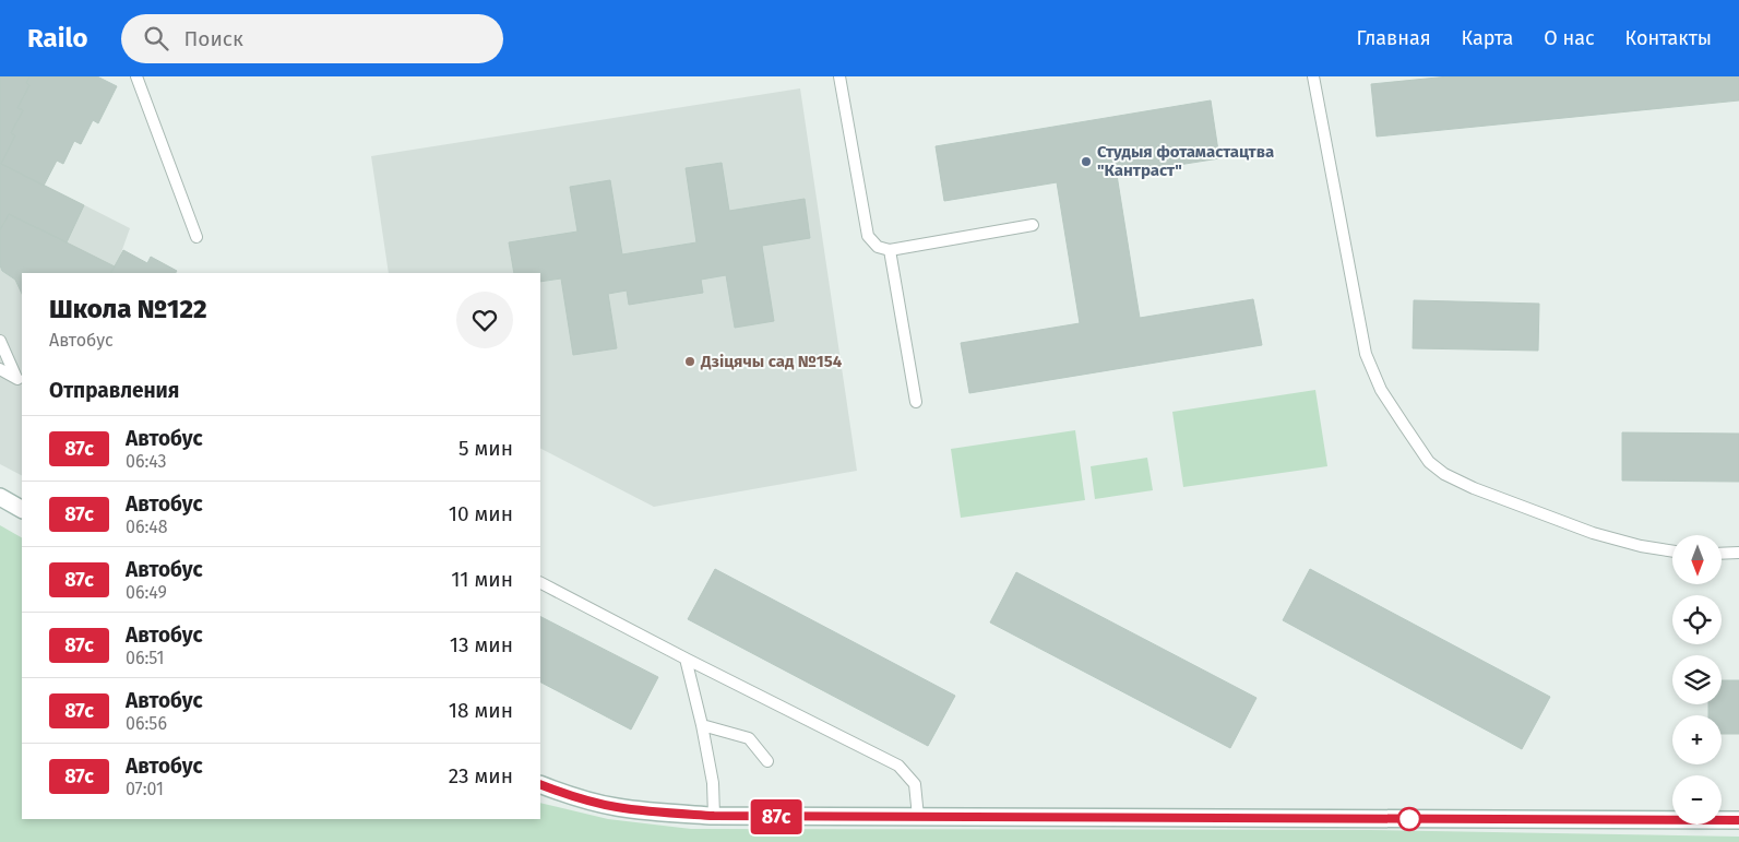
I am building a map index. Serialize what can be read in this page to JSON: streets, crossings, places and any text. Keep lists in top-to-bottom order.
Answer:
{
  "places": ["Студыя фотамастацтва \"Кантраст\"", "Дзіцячы сад №154"],
  "lines": ["bus line 87с"],
  "north": "bottom",
  "page": {
    "header": "Railo",
    "search": "Поиск",
    "nav": [
      "Главная",
      "Карта",
      "О нас",
      "Контакты"
    ],
    "on_map": "87с",
    "heading": [
      ["Школа №122", "Автобус"],
      "Отправления"
    ],
    "list": [
      {
        "mark": "87с",
        "name": "Автобус",
        "note": "06:43",
        "value": "5 мин"
      },
      {
        "mark": "87с",
        "name": "Автобус",
        "note": "06:48",
        "value": "10 мин"
      },
      {
        "mark": "87с",
        "name": "Автобус",
        "note": "06:49",
        "value": "11 мин"
      },
      {
        "mark": "87с",
        "name": "Автобус",
        "note": "06:51",
        "value": "13 мин"
      },
      {
        "mark": "87с",
        "name": "Автобус",
        "note": "06:56",
        "value": "18 мин"
      },
      {
        "mark": "87с",
        "name": "Автобус",
        "note": "07:01",
        "value": "23 мин"
      }
    ],
    "map_buttons": ["+", "−"]
  }
}
